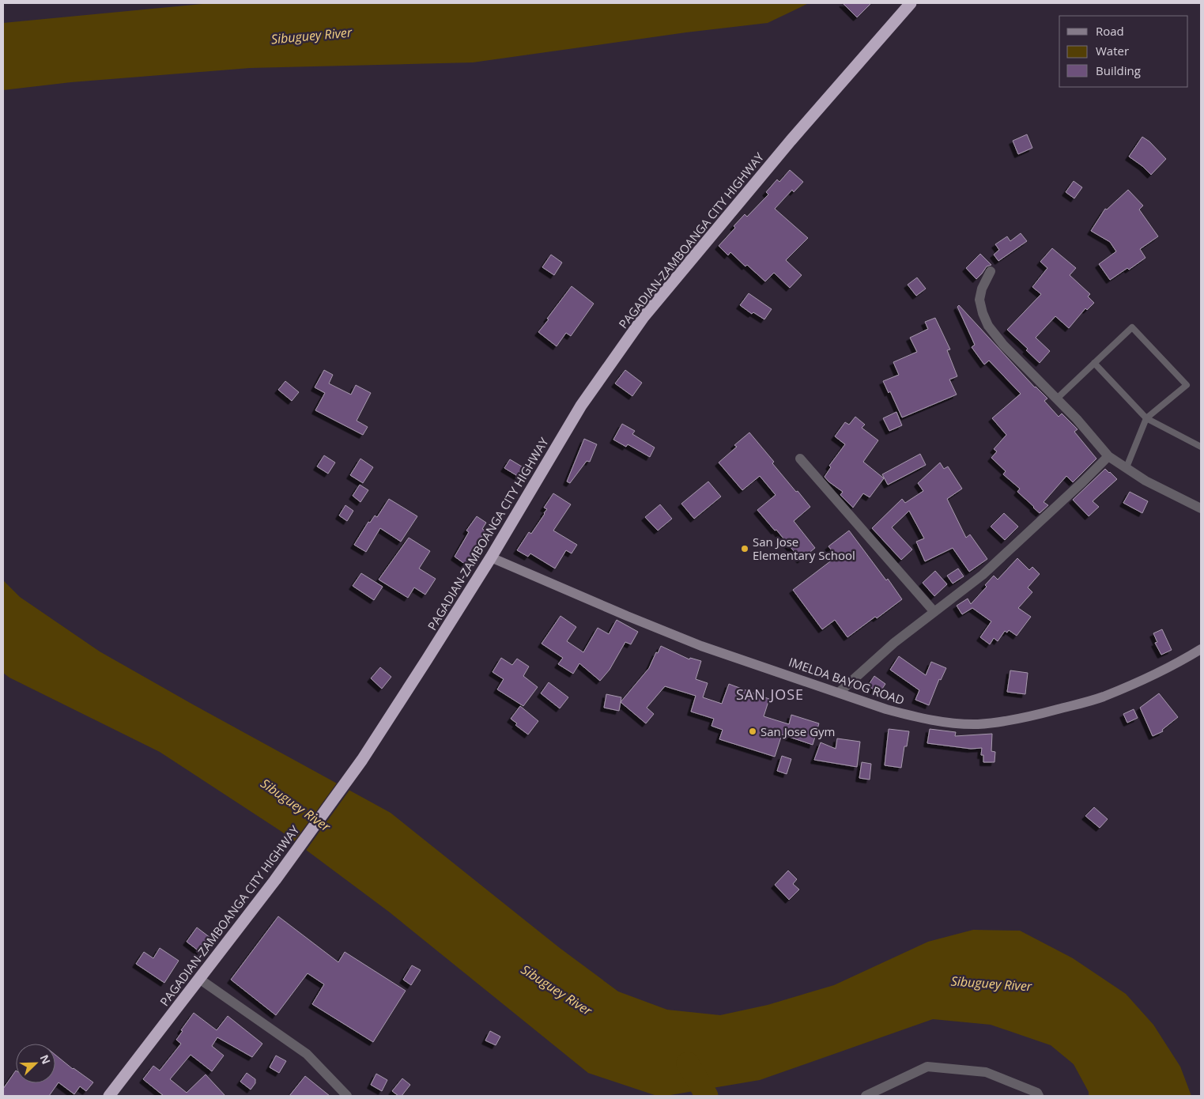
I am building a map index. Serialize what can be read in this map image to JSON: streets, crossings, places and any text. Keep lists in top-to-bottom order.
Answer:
{
  "streets": {
    "highway": ["PAGADIAN-ZAMBOANGA CITY HIGHWAY"],
    "main road": ["IMELDA BAYOG ROAD"]
  },
  "crossings": [
    ["PAGADIAN-ZAMBOANGA CITY HIGHWAY", "IMELDA BAYOG ROAD"]
  ],
  "districts": ["SAN JOSE"],
  "water": ["Sibuguey River"],
  "places": ["San Jose Elementary School", "San Jose Gym"],
  "legend": ["Road", "Water", "Building"],
  "north": "top right"
}
